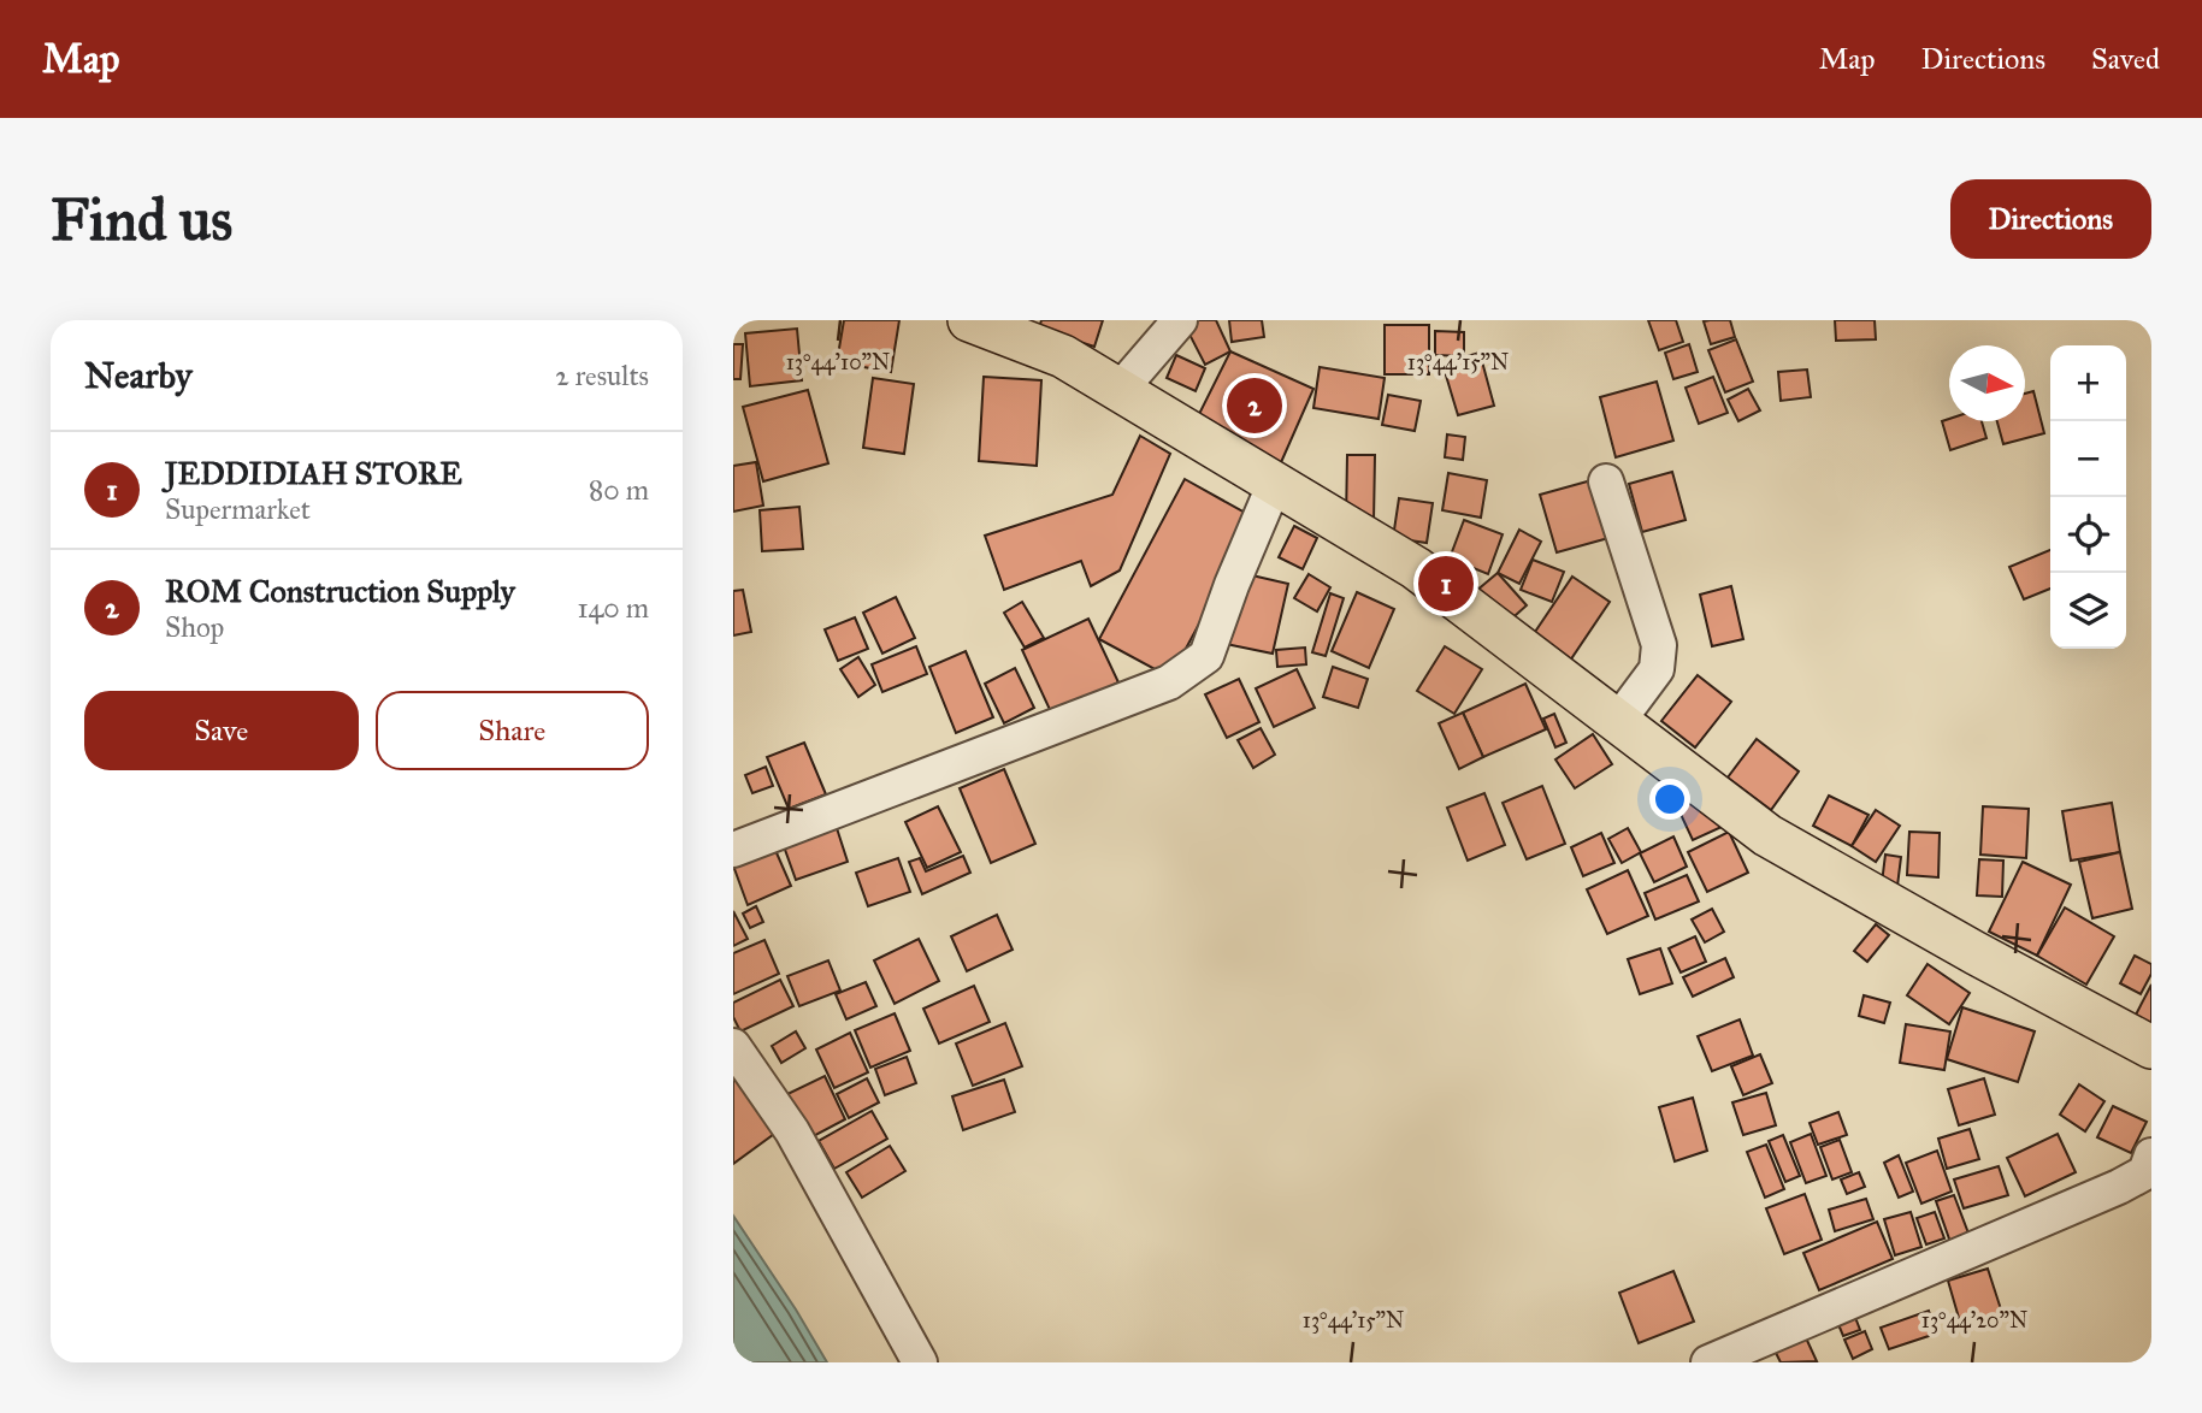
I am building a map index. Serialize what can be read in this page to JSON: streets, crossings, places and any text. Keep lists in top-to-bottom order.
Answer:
{
  "north": "right",
  "page": {
    "header": "Map",
    "nav": ["Map", "Directions", "Saved"],
    "buttons": [
      "Directions",
      ["Save", "Share"]
    ],
    "title": "Find us",
    "heading": ["Nearby", "2 results"],
    "map_buttons": ["+", "−"],
    "pins": ["2", "1"],
    "list": [
      {
        "mark": "1",
        "name": "JEDDIDIAH STORE",
        "note": "Supermarket",
        "value": "80 m"
      },
      {
        "mark": "2",
        "name": "ROM Construction Supply",
        "note": "Shop",
        "value": "140 m"
      }
    ]
  },
  "coordinates": ["13°44'10\"N", "13°44'15\"N", "13°44'20\"N"]
}
